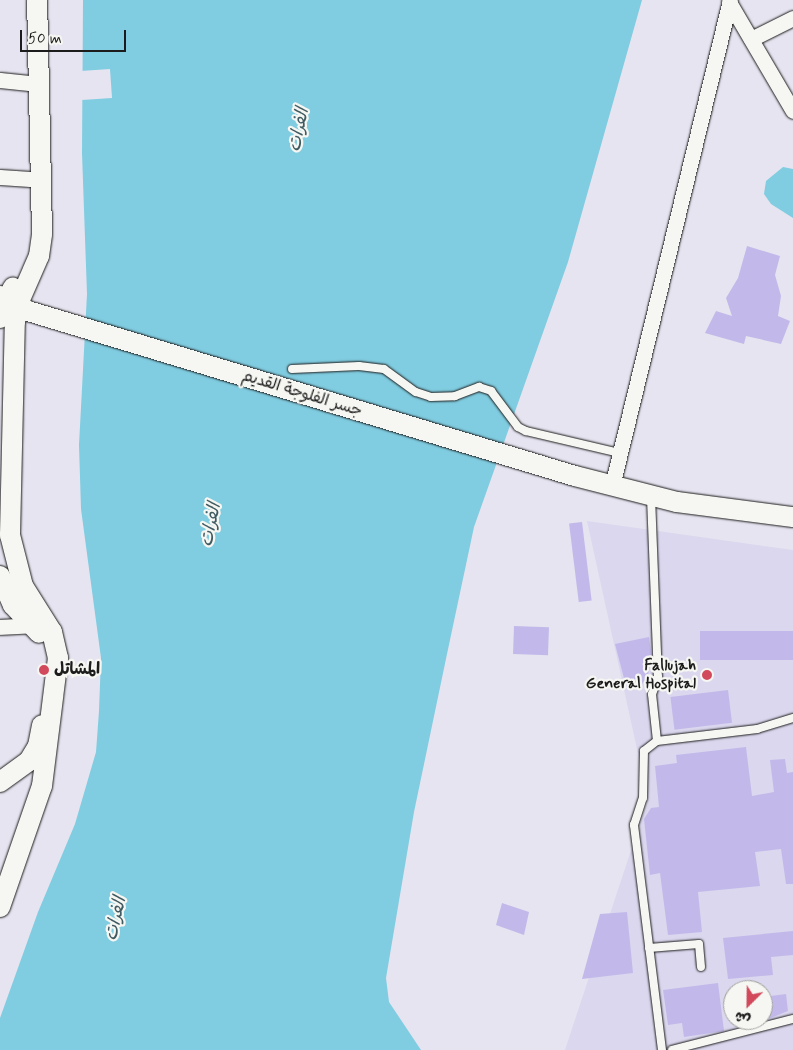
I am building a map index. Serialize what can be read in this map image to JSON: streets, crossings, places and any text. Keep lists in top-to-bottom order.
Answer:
{
  "streets": {
    "street": ["جسر الفلوجة القديم"]
  },
  "water": ["الفرات"],
  "places": ["المشاتل", "Fallujah General Hospital"],
  "scale_bar": "50 m",
  "north": "bottom left"
}
